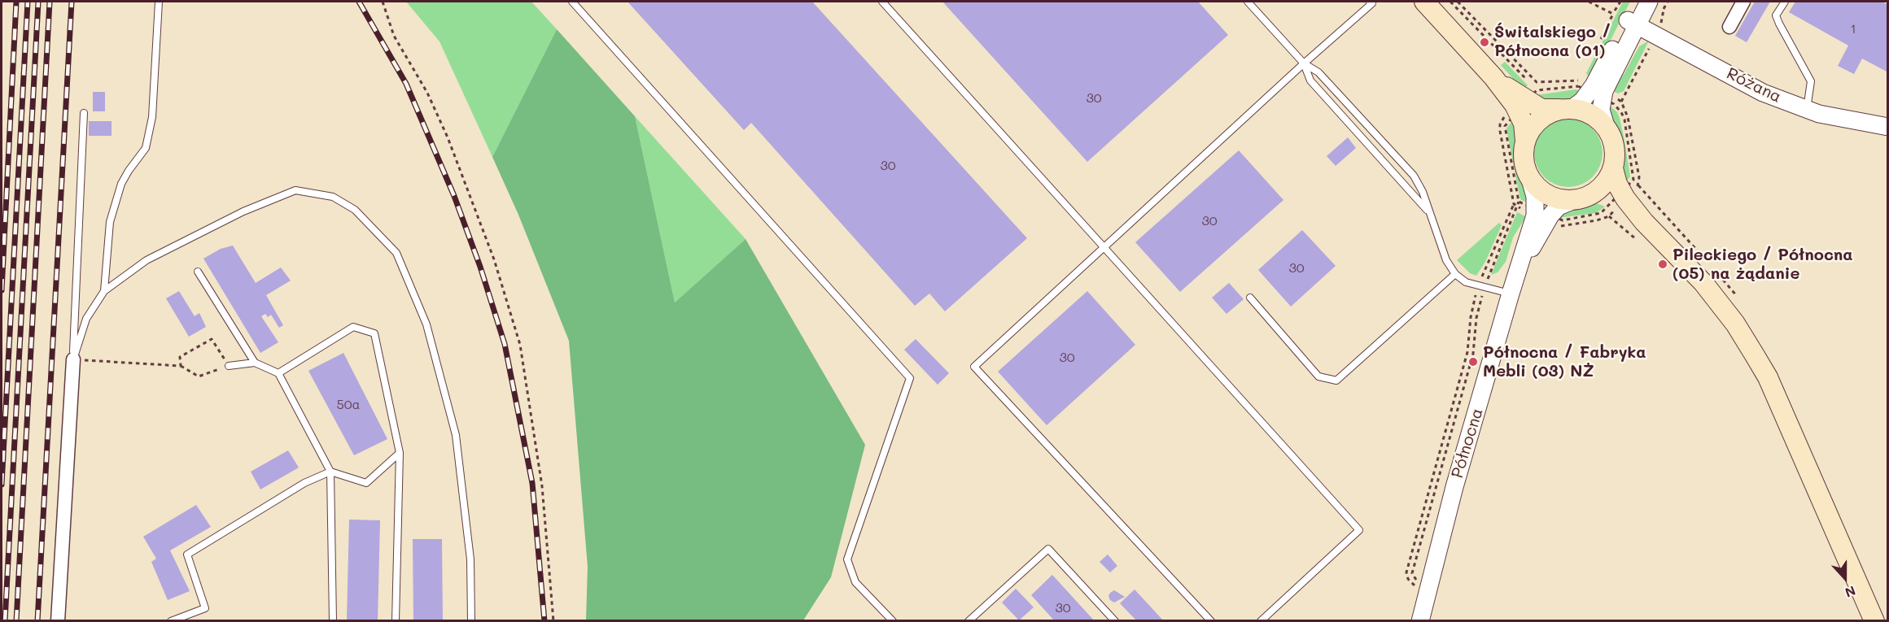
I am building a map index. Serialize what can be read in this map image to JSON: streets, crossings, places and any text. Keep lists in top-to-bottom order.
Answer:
{
  "streets": {
    "street": ["Różana", "Północna"]
  },
  "places": ["Świtalskiego / Północna (01)", "Pileckiego / Północna (05) na żądanie", "Północna / Fabryka Mebli (03) NŻ"],
  "house_numbers": [
    "1",
    "30",
    "30",
    "30",
    "30",
    "30",
    "50a",
    "30"
  ],
  "north": "bottom"
}
